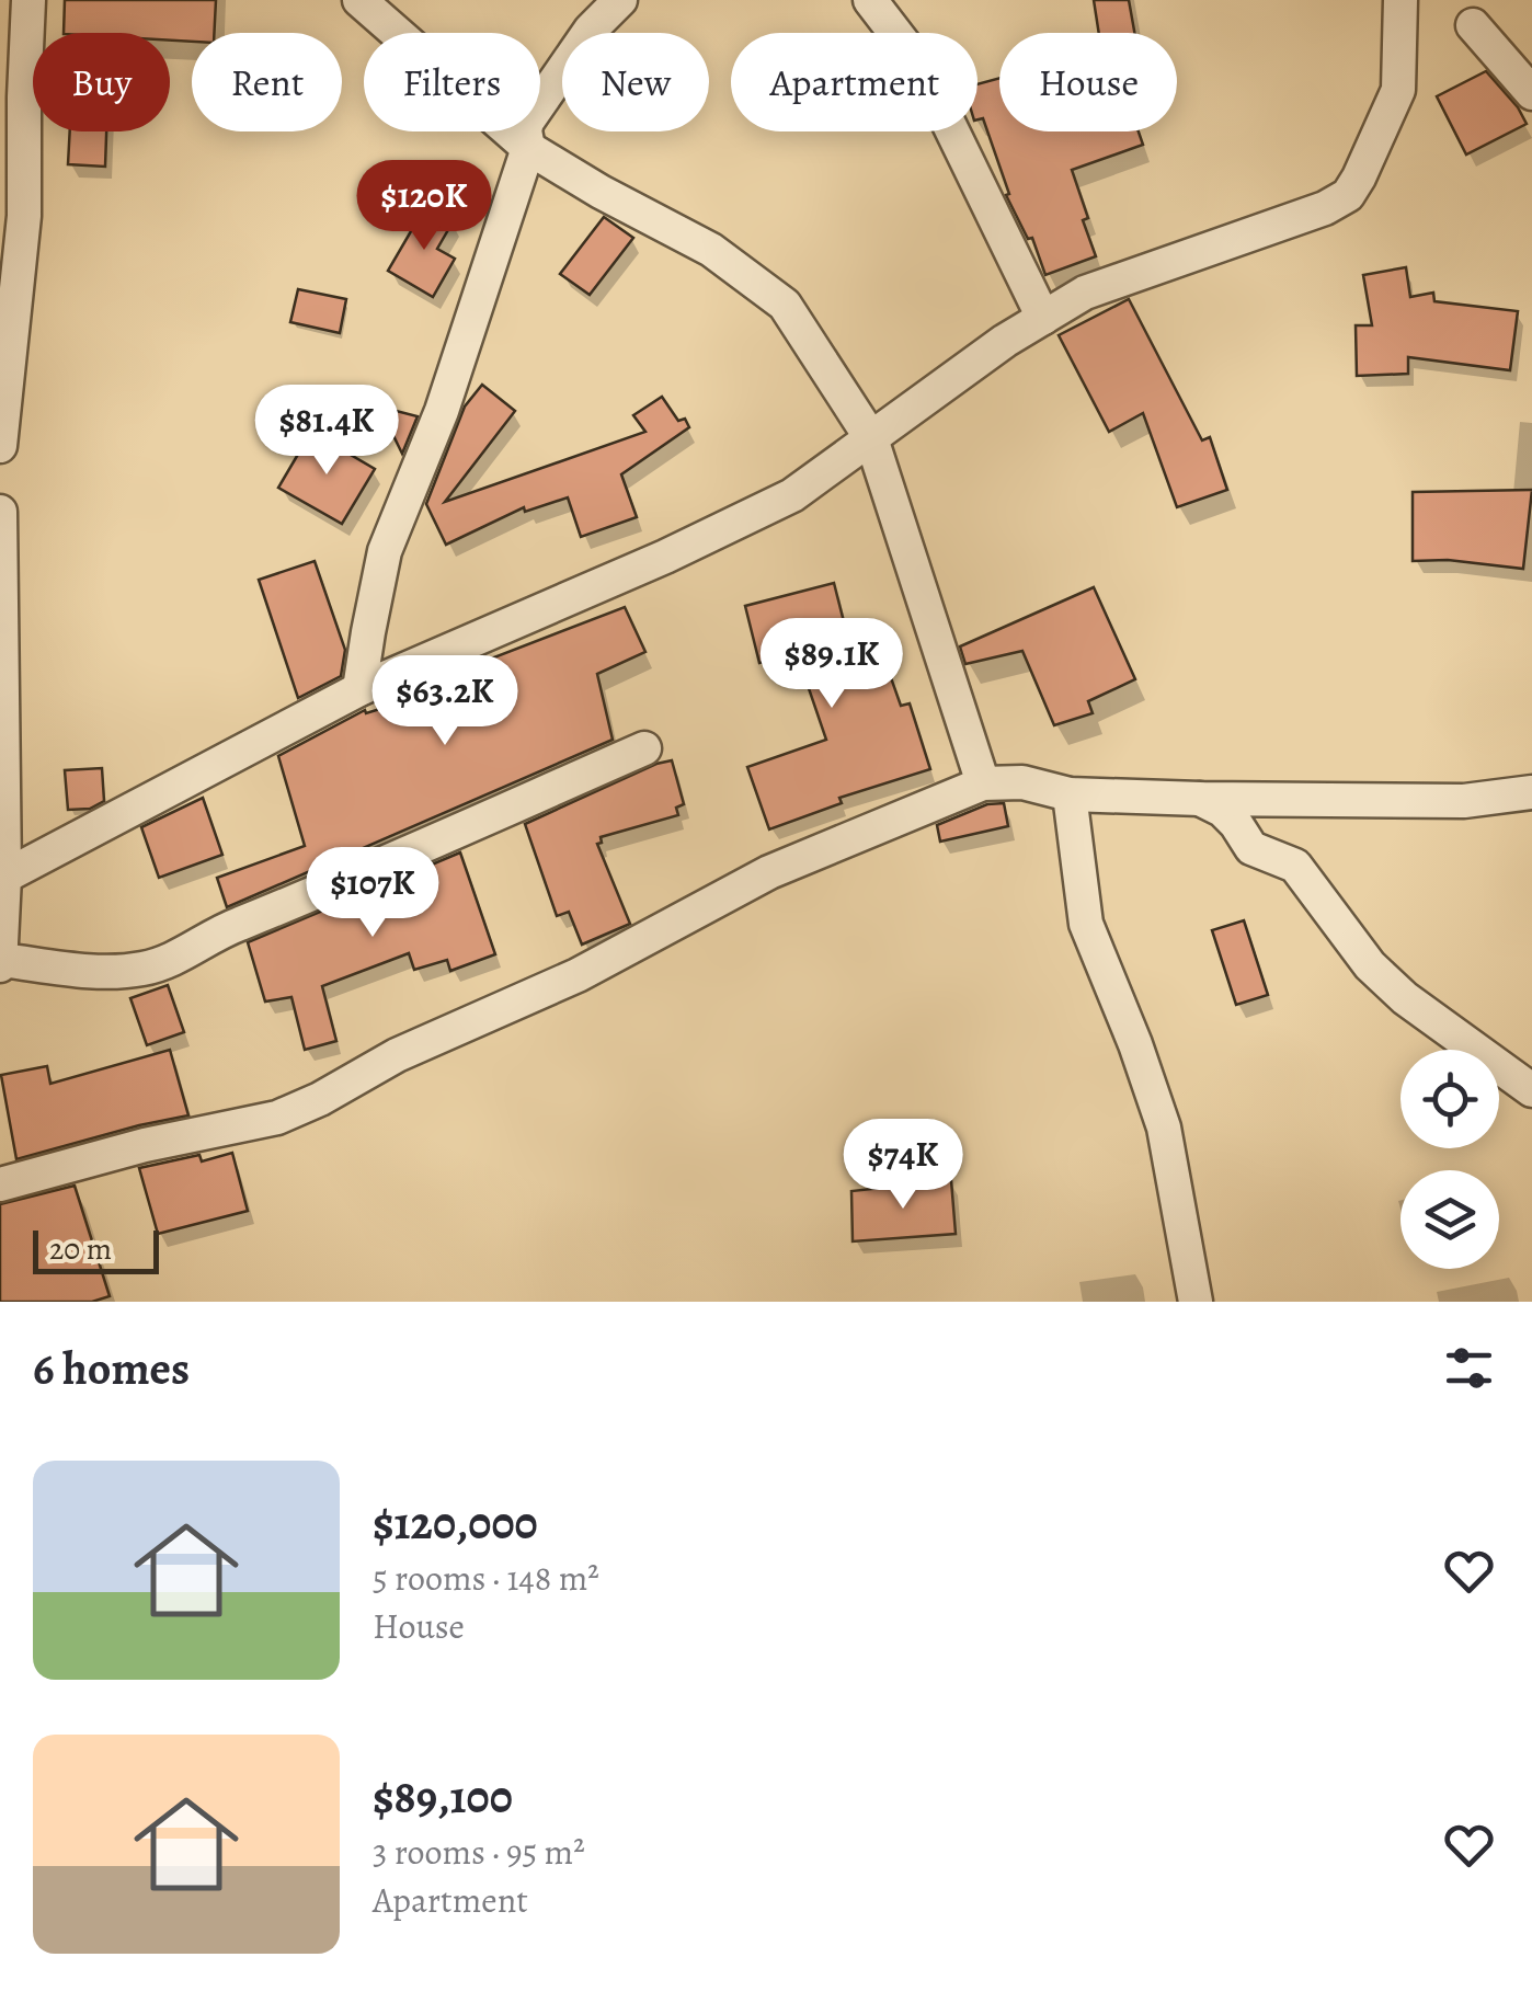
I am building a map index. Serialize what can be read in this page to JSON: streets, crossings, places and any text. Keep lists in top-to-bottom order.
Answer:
{
  "scale_bar": "20 m",
  "page": {
    "chip": [
      "Buy",
      "Rent",
      "Filters",
      "New",
      "Apartment",
      "House"
    ],
    "price": [
      "$120K",
      "$81.4K",
      "$89.1K",
      "$63.2K",
      "$107K",
      "$74K"
    ],
    "scale": "20 m",
    "heading": "6 homes",
    "list": [
      {
        "name": "$120,000",
        "note": "5 rooms · 148 m² · House"
      },
      {
        "name": "$89,100",
        "note": "3 rooms · 95 m² · Apartment"
      }
    ]
  }
}
